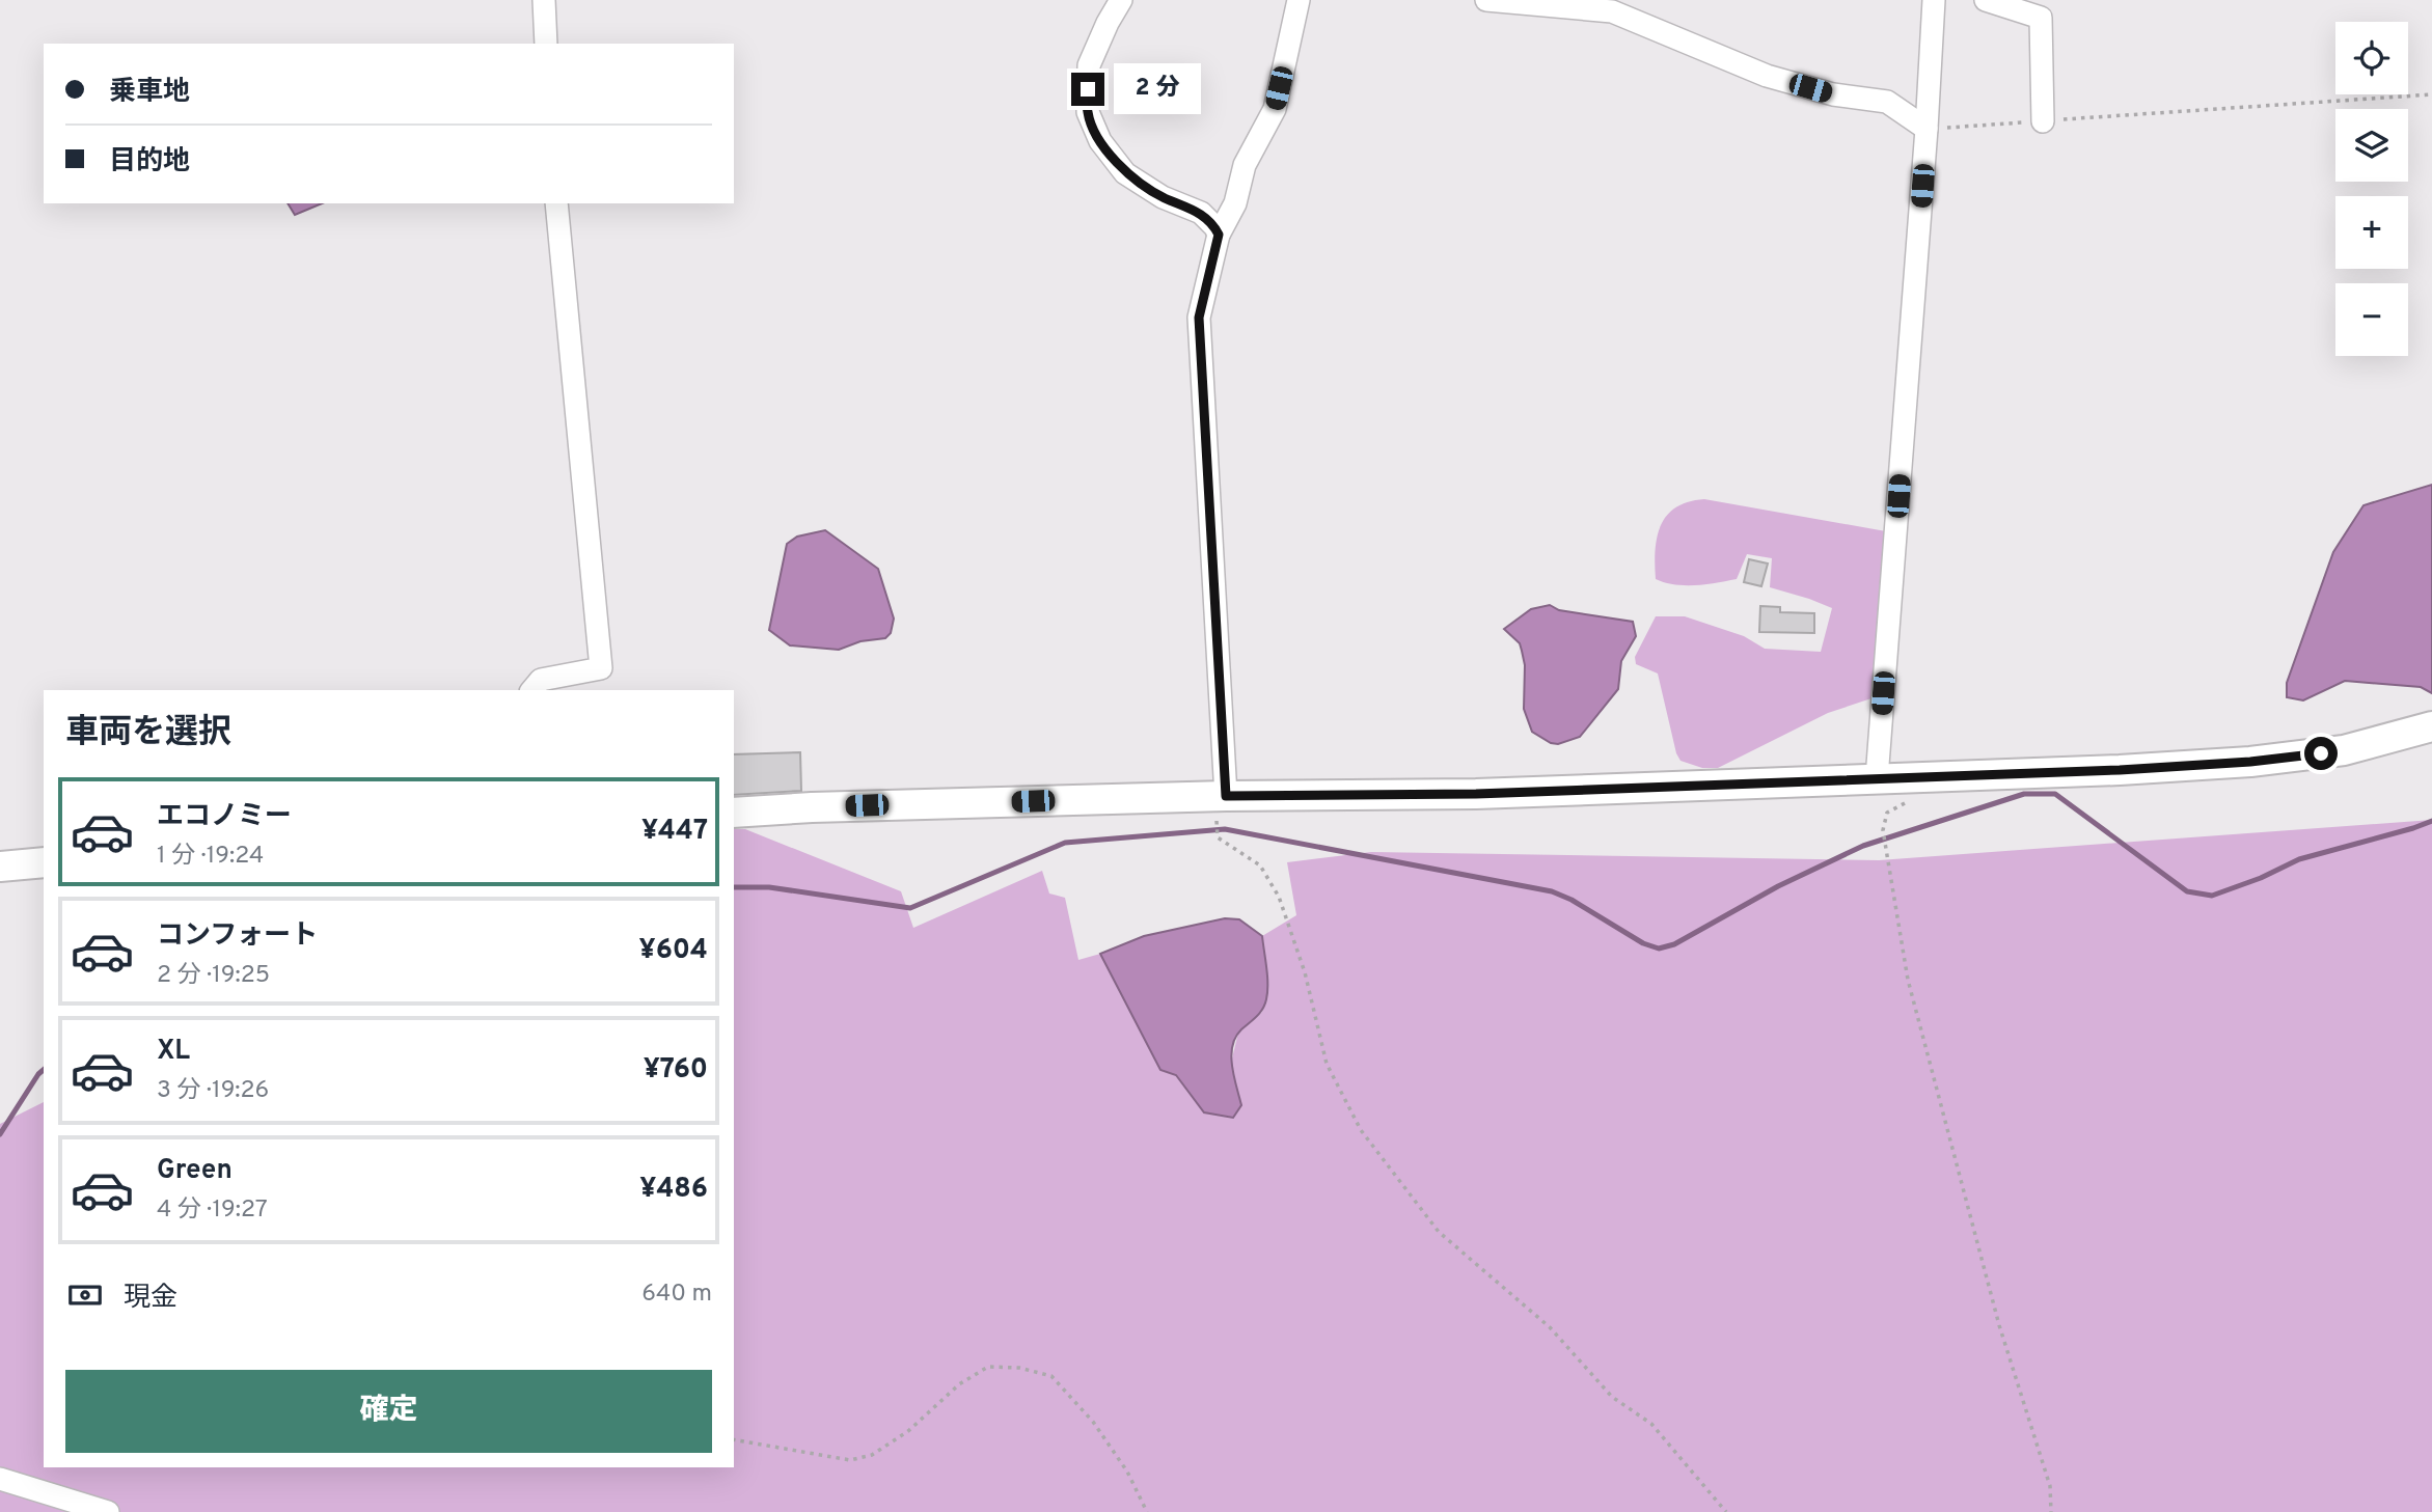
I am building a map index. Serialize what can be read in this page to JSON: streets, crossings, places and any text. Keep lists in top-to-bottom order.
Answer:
{
  "page": {
    "map_buttons": ["+", "−"],
    "banner": ["乗車地", "目的地"],
    "bubble": "2 分",
    "heading": "車両を選択",
    "list": [
      {
        "name": "エコノミー",
        "note": "1 分 · 19:24",
        "value": "¥447"
      },
      {
        "name": "コンフォート",
        "note": "2 分 · 19:25",
        "value": "¥604"
      },
      {
        "name": "XL",
        "note": "3 分 · 19:26",
        "value": "¥760"
      },
      {
        "name": "Green",
        "note": "4 分 · 19:27",
        "value": "¥486"
      }
    ],
    "pay": ["現金", "640 m"],
    "buttons": "確定"
  }
}
